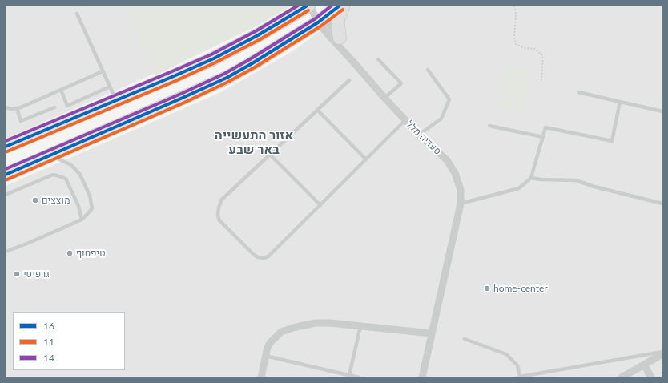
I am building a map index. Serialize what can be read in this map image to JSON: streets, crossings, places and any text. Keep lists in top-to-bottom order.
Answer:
{
  "streets": {
    "street": ["סעדיה מלל"]
  },
  "districts": ["אזור התעשייה באר שבע"],
  "places": [
    "מוצצים",
    "טיפטוף",
    "גרפיטי",
    "home-center"
  ],
  "lines": ["transit line 16", "transit line 14", "transit line 11"],
  "legend": ["16", "11", "14"]
}
